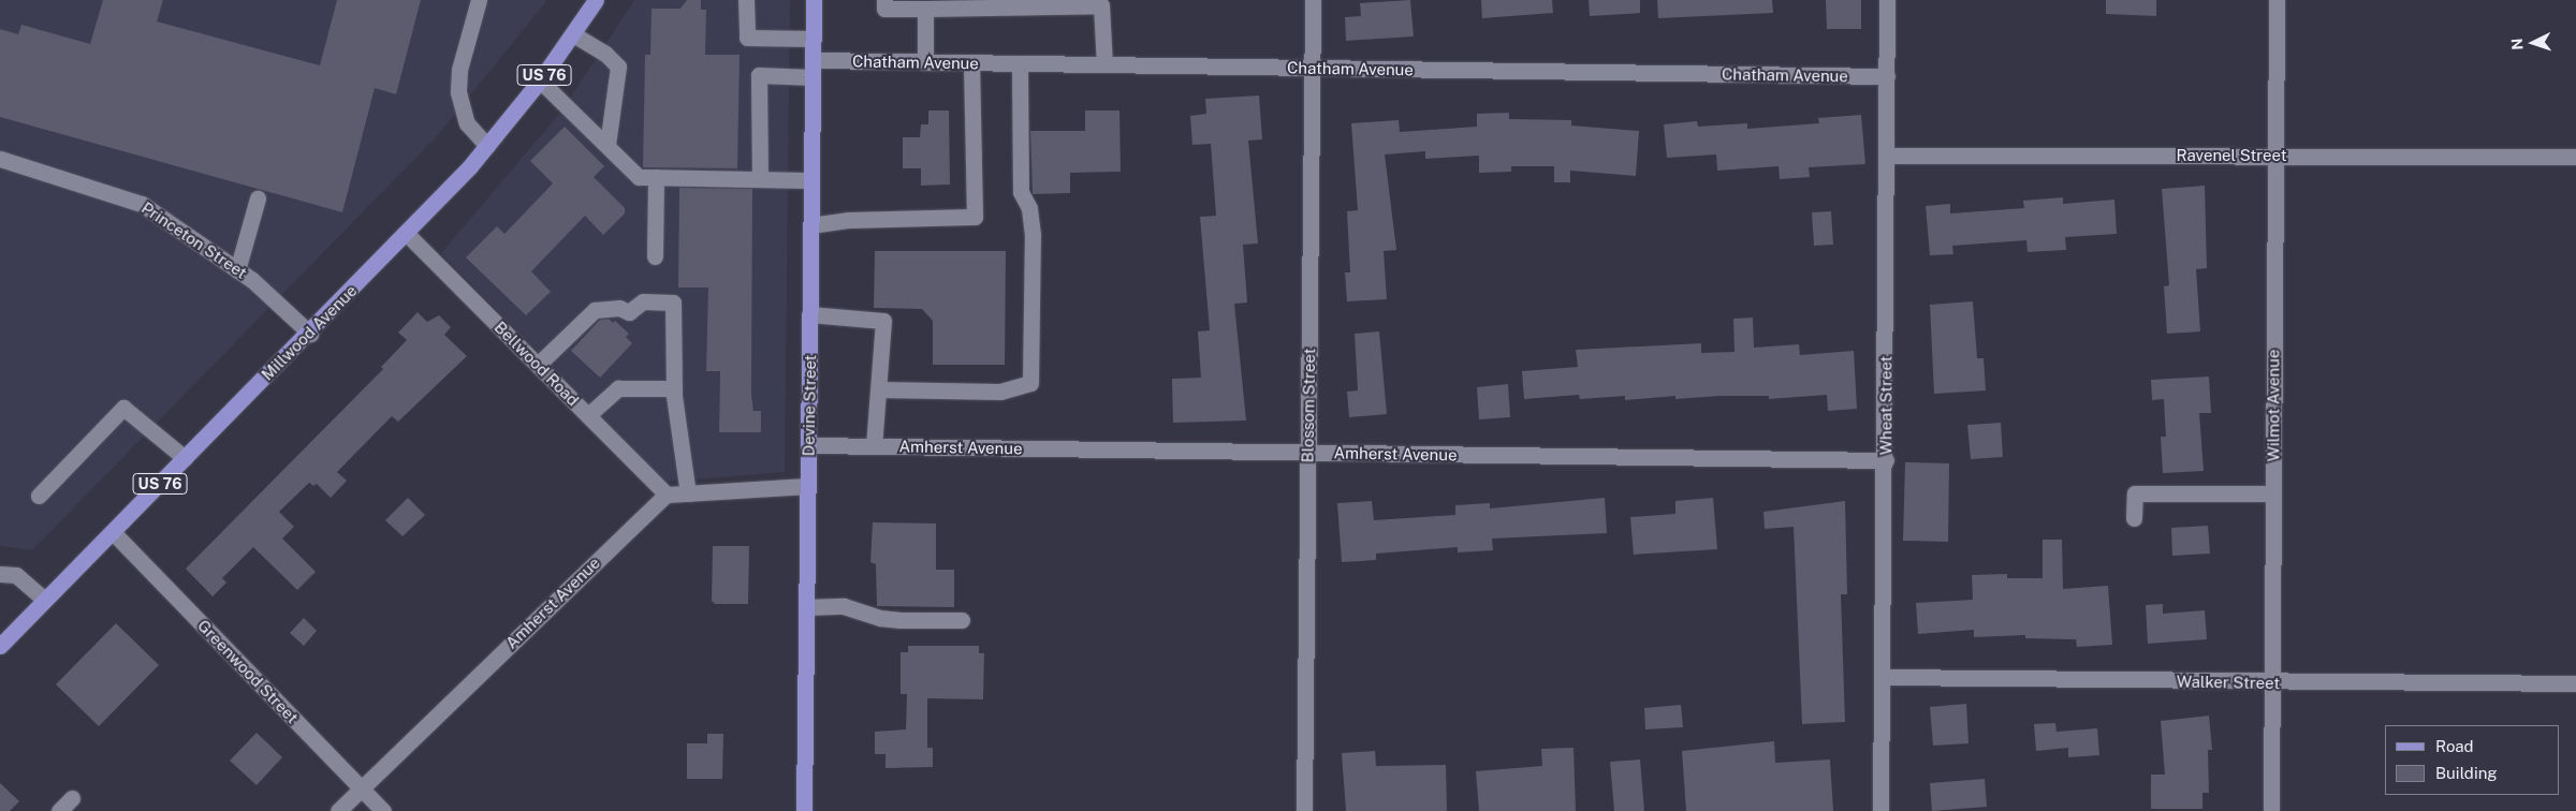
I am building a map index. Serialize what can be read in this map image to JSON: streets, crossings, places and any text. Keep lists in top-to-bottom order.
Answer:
{
  "streets": {
    "main road": ["US 76", "Millwood Avenue", "Devine Street"],
    "street": [
      "Chatham Avenue",
      "Ravenel Street",
      "Princeton Street",
      "Bellwood Road",
      "Blossom Street",
      "Wheat Street",
      "Wilmot Avenue",
      "Amherst Avenue",
      "Greenwood Street",
      "Walker Street"
    ]
  },
  "crossings": [
    ["Chatham Avenue", "Devine Street"],
    ["Chatham Avenue", "Blossom Street"],
    ["Chatham Avenue", "Wheat Street"],
    ["Ravenel Street", "Wheat Street"],
    ["Ravenel Street", "Wilmot Avenue"],
    ["Princeton Street", "Millwood Avenue"],
    ["Millwood Avenue", "Bellwood Road"],
    ["Millwood Avenue", "Greenwood Street"],
    ["Bellwood Road", "Amherst Avenue"],
    ["Devine Street", "Amherst Avenue"],
    ["Blossom Street", "Amherst Avenue"],
    ["Wheat Street", "Amherst Avenue"],
    ["Wheat Street", "Walker Street"],
    ["Wilmot Avenue", "Walker Street"],
    ["Amherst Avenue", "Greenwood Street"]
  ],
  "legend": ["Road", "Building"],
  "north": "left"
}
